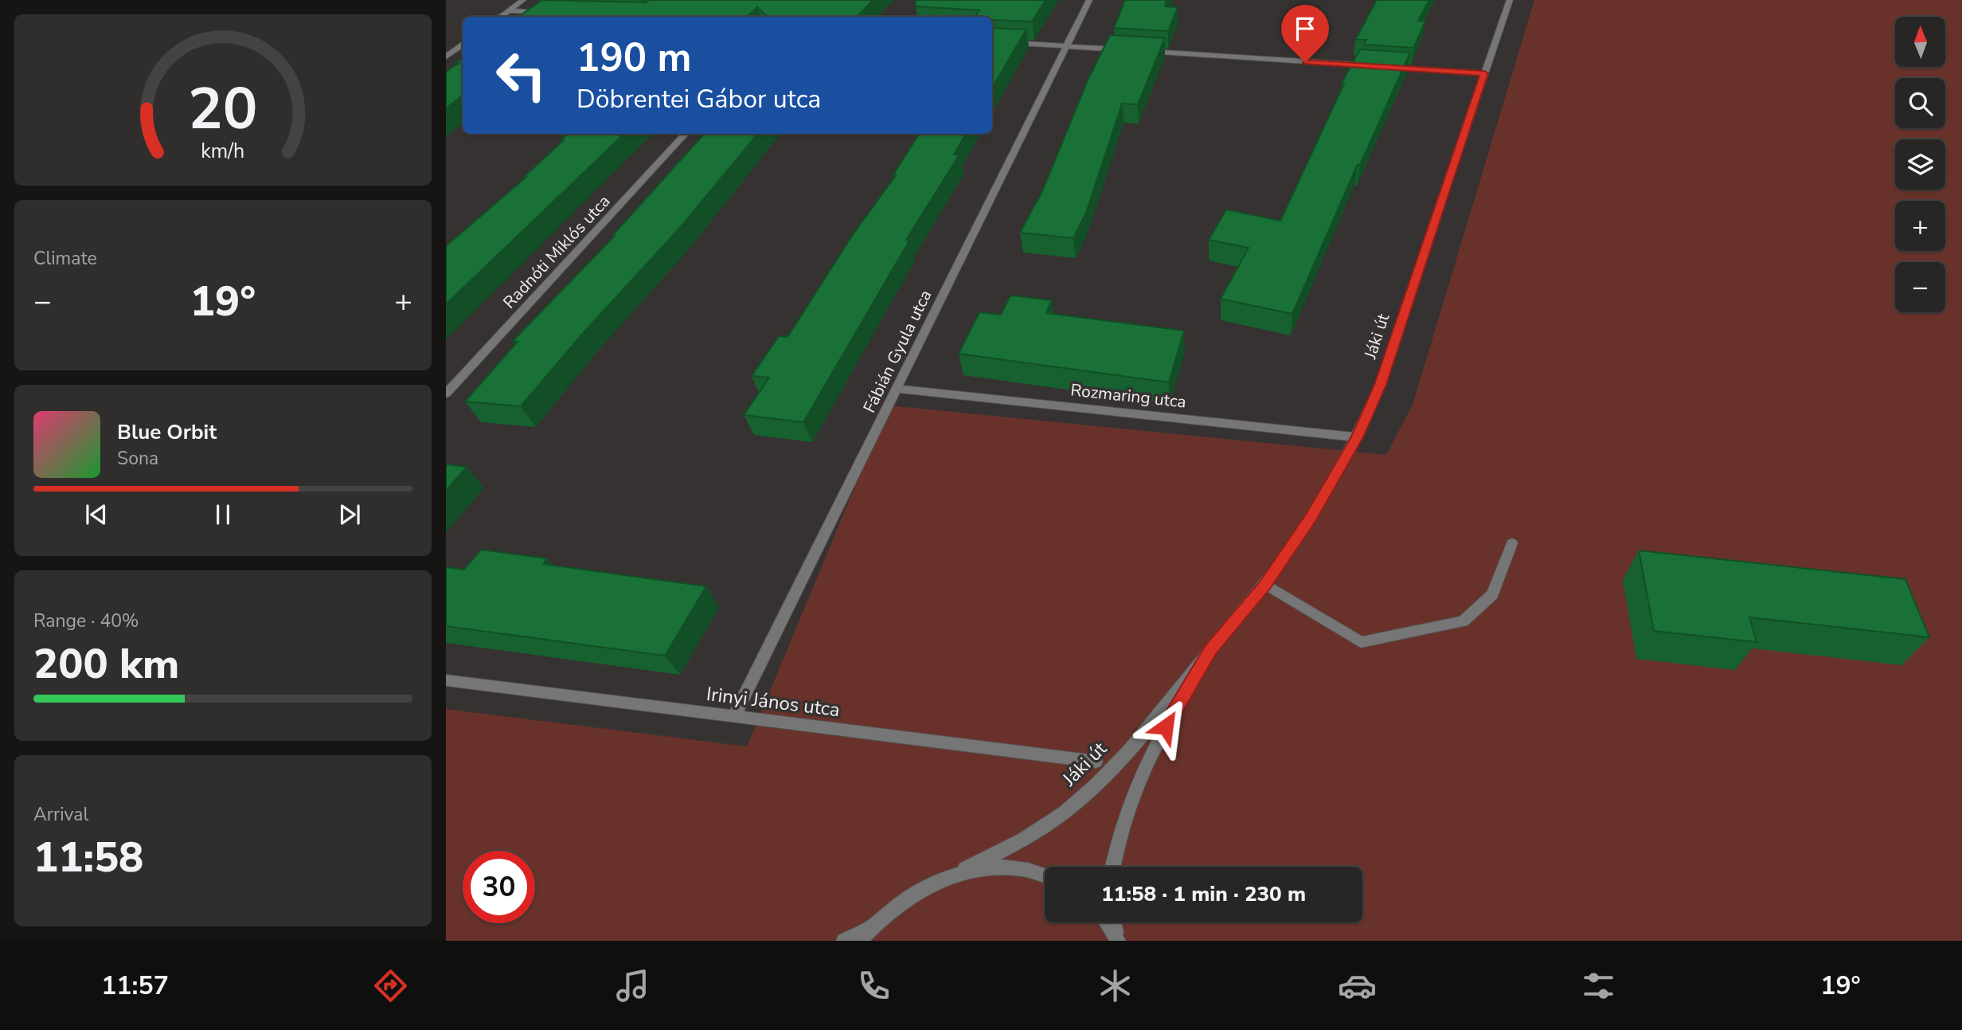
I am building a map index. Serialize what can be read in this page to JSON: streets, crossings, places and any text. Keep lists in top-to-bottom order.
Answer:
{
  "streets": {
    "street": [
      "Radnóti Miklós utca",
      "Jáki út",
      "Fábián Gyula utca",
      "Rozmaring utca",
      "Irinyi János utca"
    ]
  },
  "crossings": [
    ["Jáki út", "Rozmaring utca"],
    ["Fábián Gyula utca", "Rozmaring utca"],
    ["Fábián Gyula utca", "Irinyi János utca"]
  ],
  "north": "top",
  "page": {
    "map_buttons": ["+", "−"],
    "turn": ["190 m", "Döbrentei Gábor utca"],
    "tile": [
      "Climate",
      ["Range · 40%", "200 km"],
      ["Arrival", "11:58"]
    ],
    "heat": ["−", "19°", "+"],
    "song": ["Blue Orbit", "Sona"],
    "limit": "30",
    "trip": "11:58 · 1 min · 230 m",
    "tabs": ["11:57", "19°"],
    "gauge": ["20", "km/h"]
  }
}
